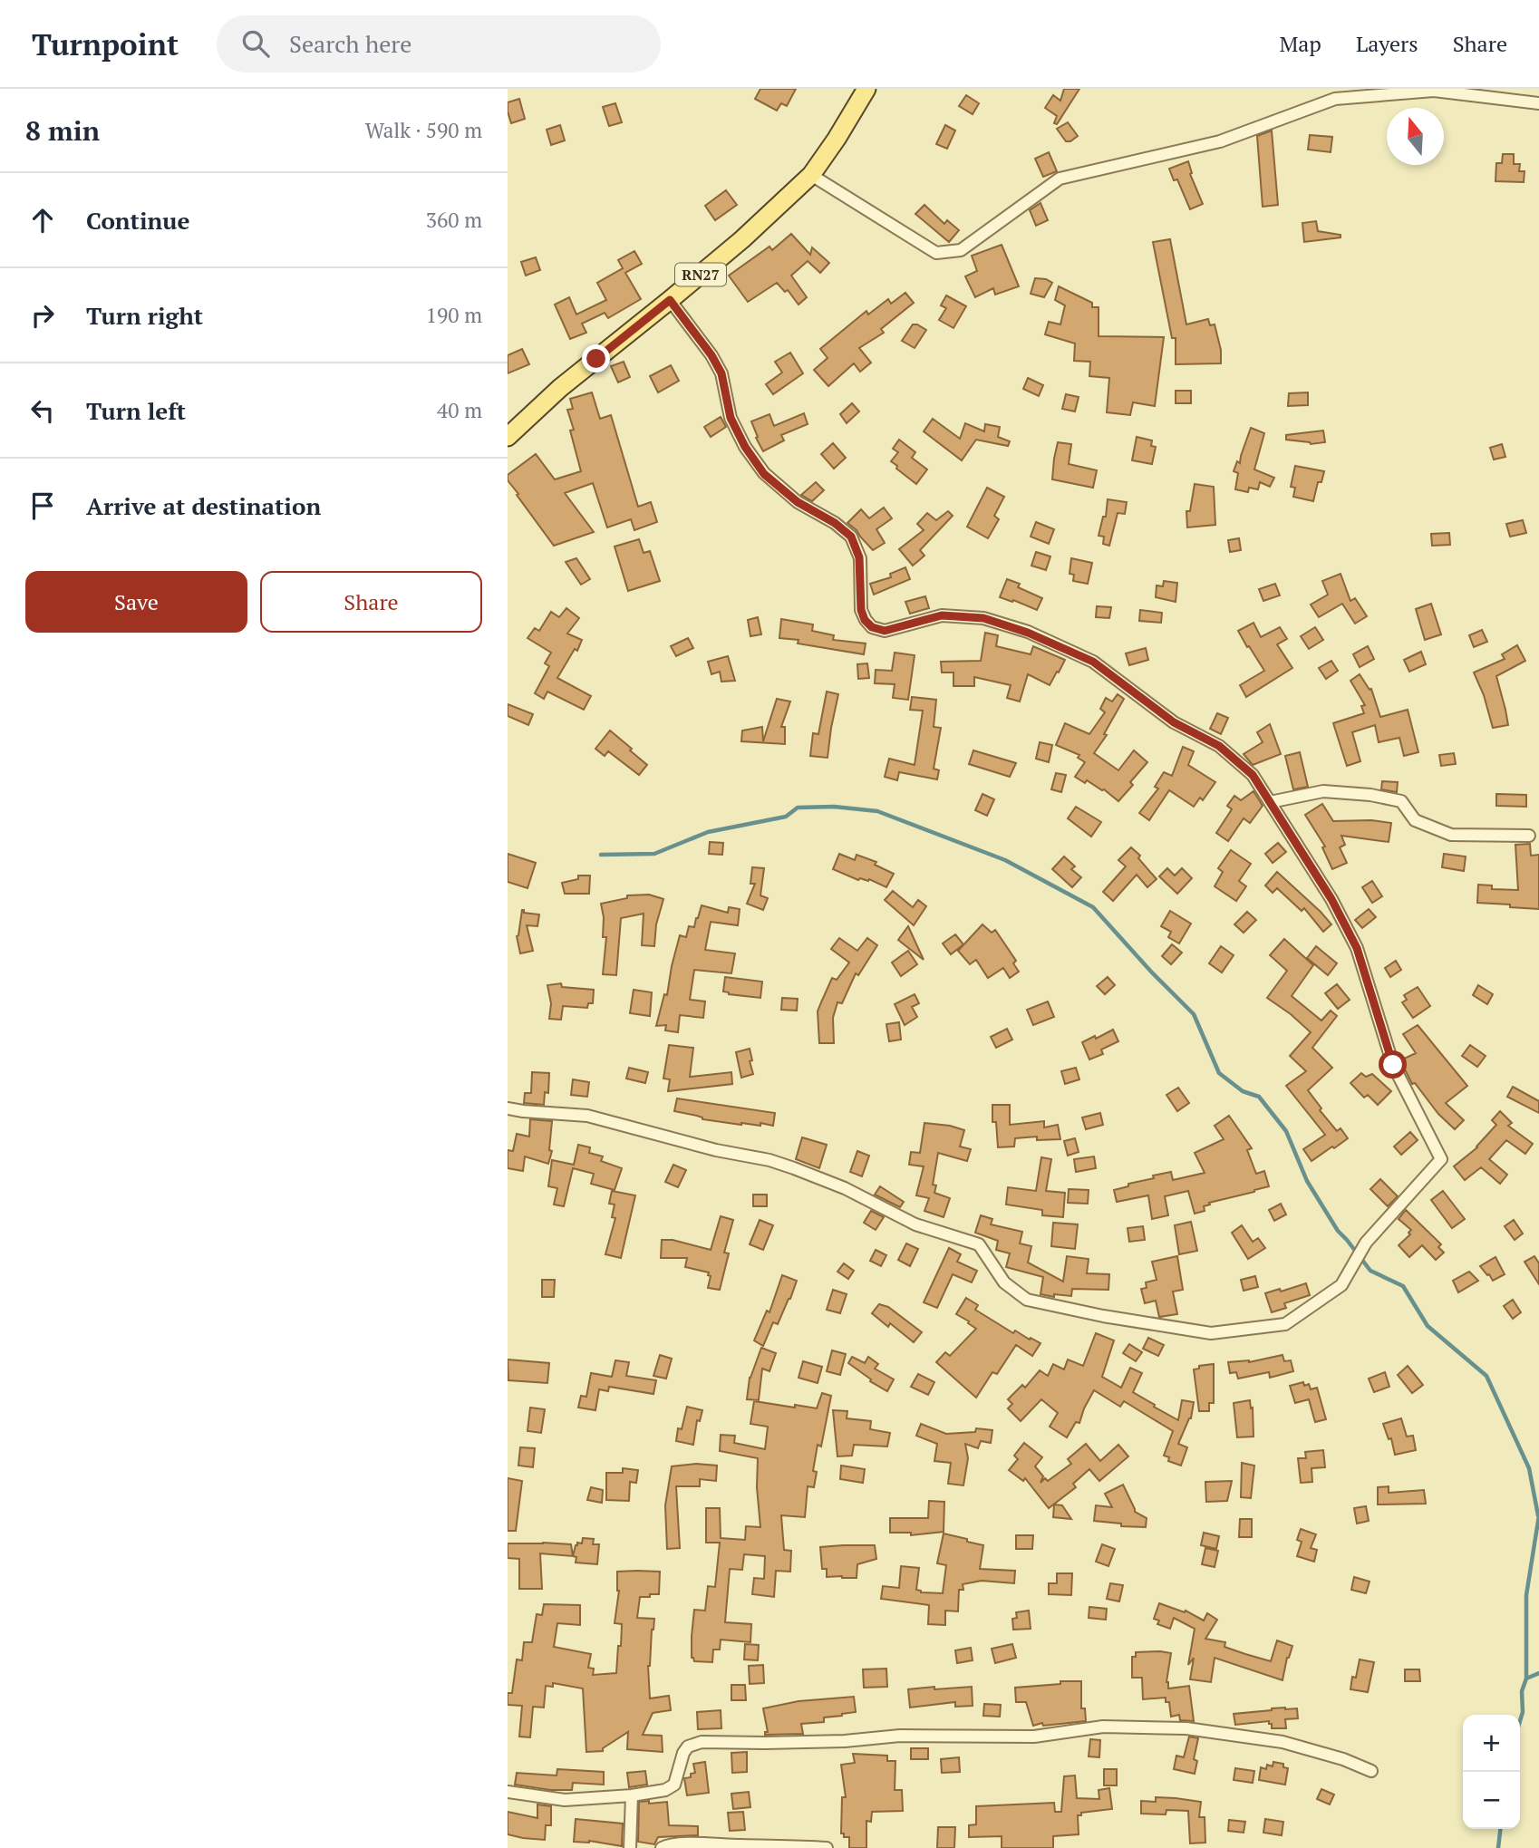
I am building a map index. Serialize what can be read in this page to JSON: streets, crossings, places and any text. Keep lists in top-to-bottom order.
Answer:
{
  "streets": {
    "main road": ["RN27"]
  },
  "north": "top",
  "page": {
    "header": "Turnpoint",
    "search": "Search here",
    "nav": ["Map", "Layers", "Share"],
    "heading": ["8 min", "Walk · 590 m"],
    "list": [
      ["Continue", "360 m"],
      ["Turn right", "190 m"],
      ["Turn left", "40 m"],
      "Arrive at destination"
    ],
    "buttons": ["Save", "Share"],
    "map_buttons": ["+", "−"]
  }
}
